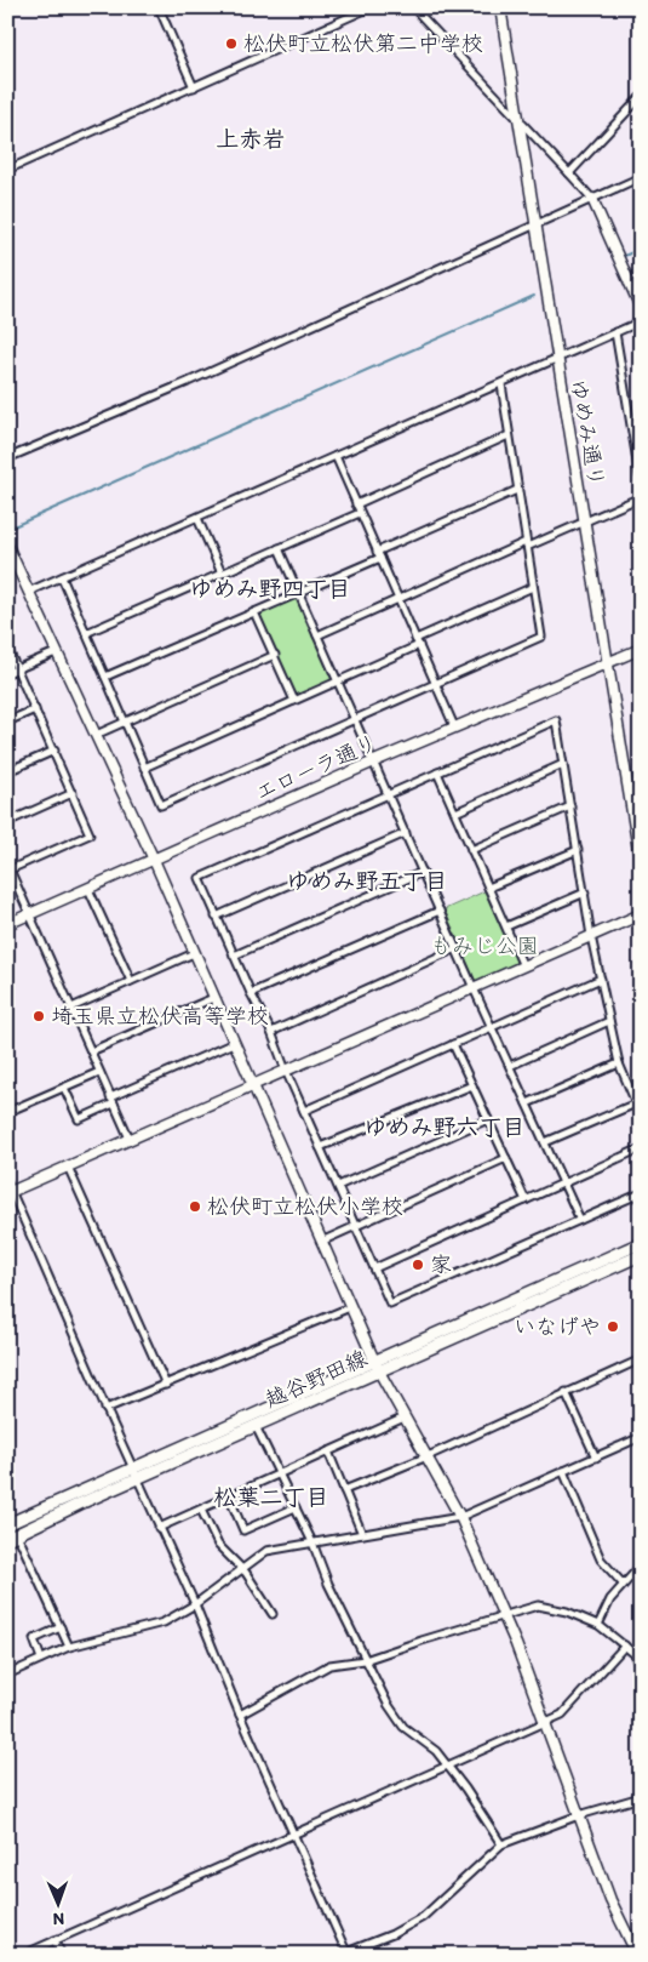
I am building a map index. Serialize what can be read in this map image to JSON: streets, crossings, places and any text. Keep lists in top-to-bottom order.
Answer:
{
  "streets": {
    "main road": ["越谷野田線"],
    "street": ["ゆめみ通り", "エローラ通り"]
  },
  "crossings": [
    ["ゆめみ通り", "エローラ通り"]
  ],
  "districts": [
    "上赤岩",
    "ゆめみ野四丁目",
    "ゆめみ野五丁目",
    "ゆめみ野六丁目",
    "松葉二丁目"
  ],
  "parks": ["もみじ公園"],
  "places": [
    "松伏町立松伏第二中学校",
    "埼玉県立松伏高等学校",
    "松伏町立松伏小学校",
    "家",
    "いなげや"
  ],
  "north": "bottom"
}
